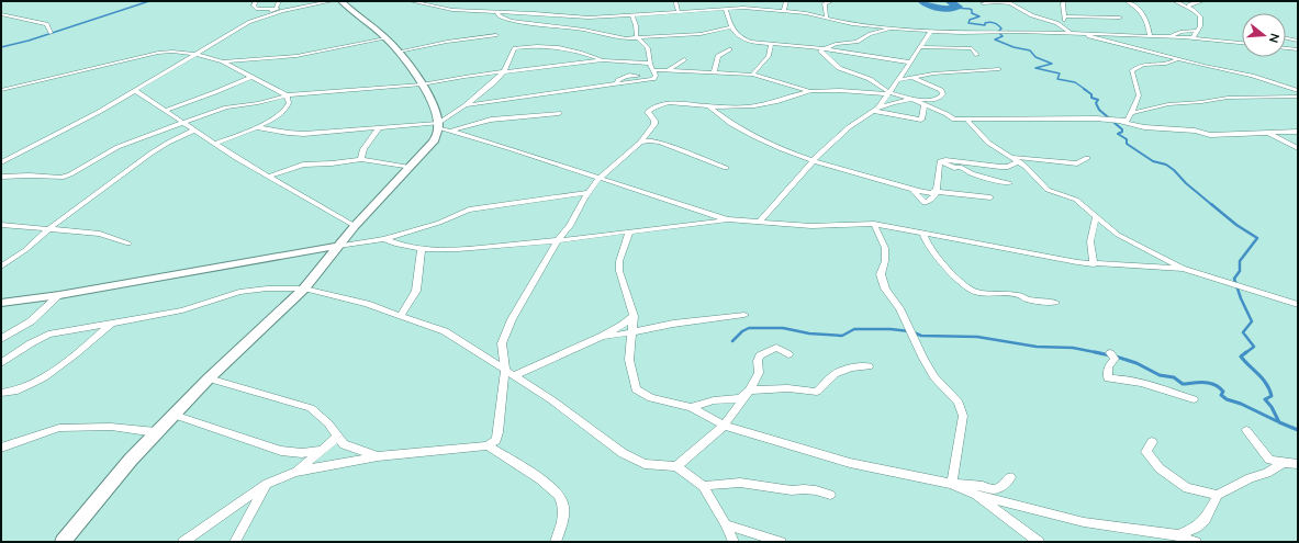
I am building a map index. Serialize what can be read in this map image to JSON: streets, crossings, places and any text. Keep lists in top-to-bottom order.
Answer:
{
  "north": "right"
}
